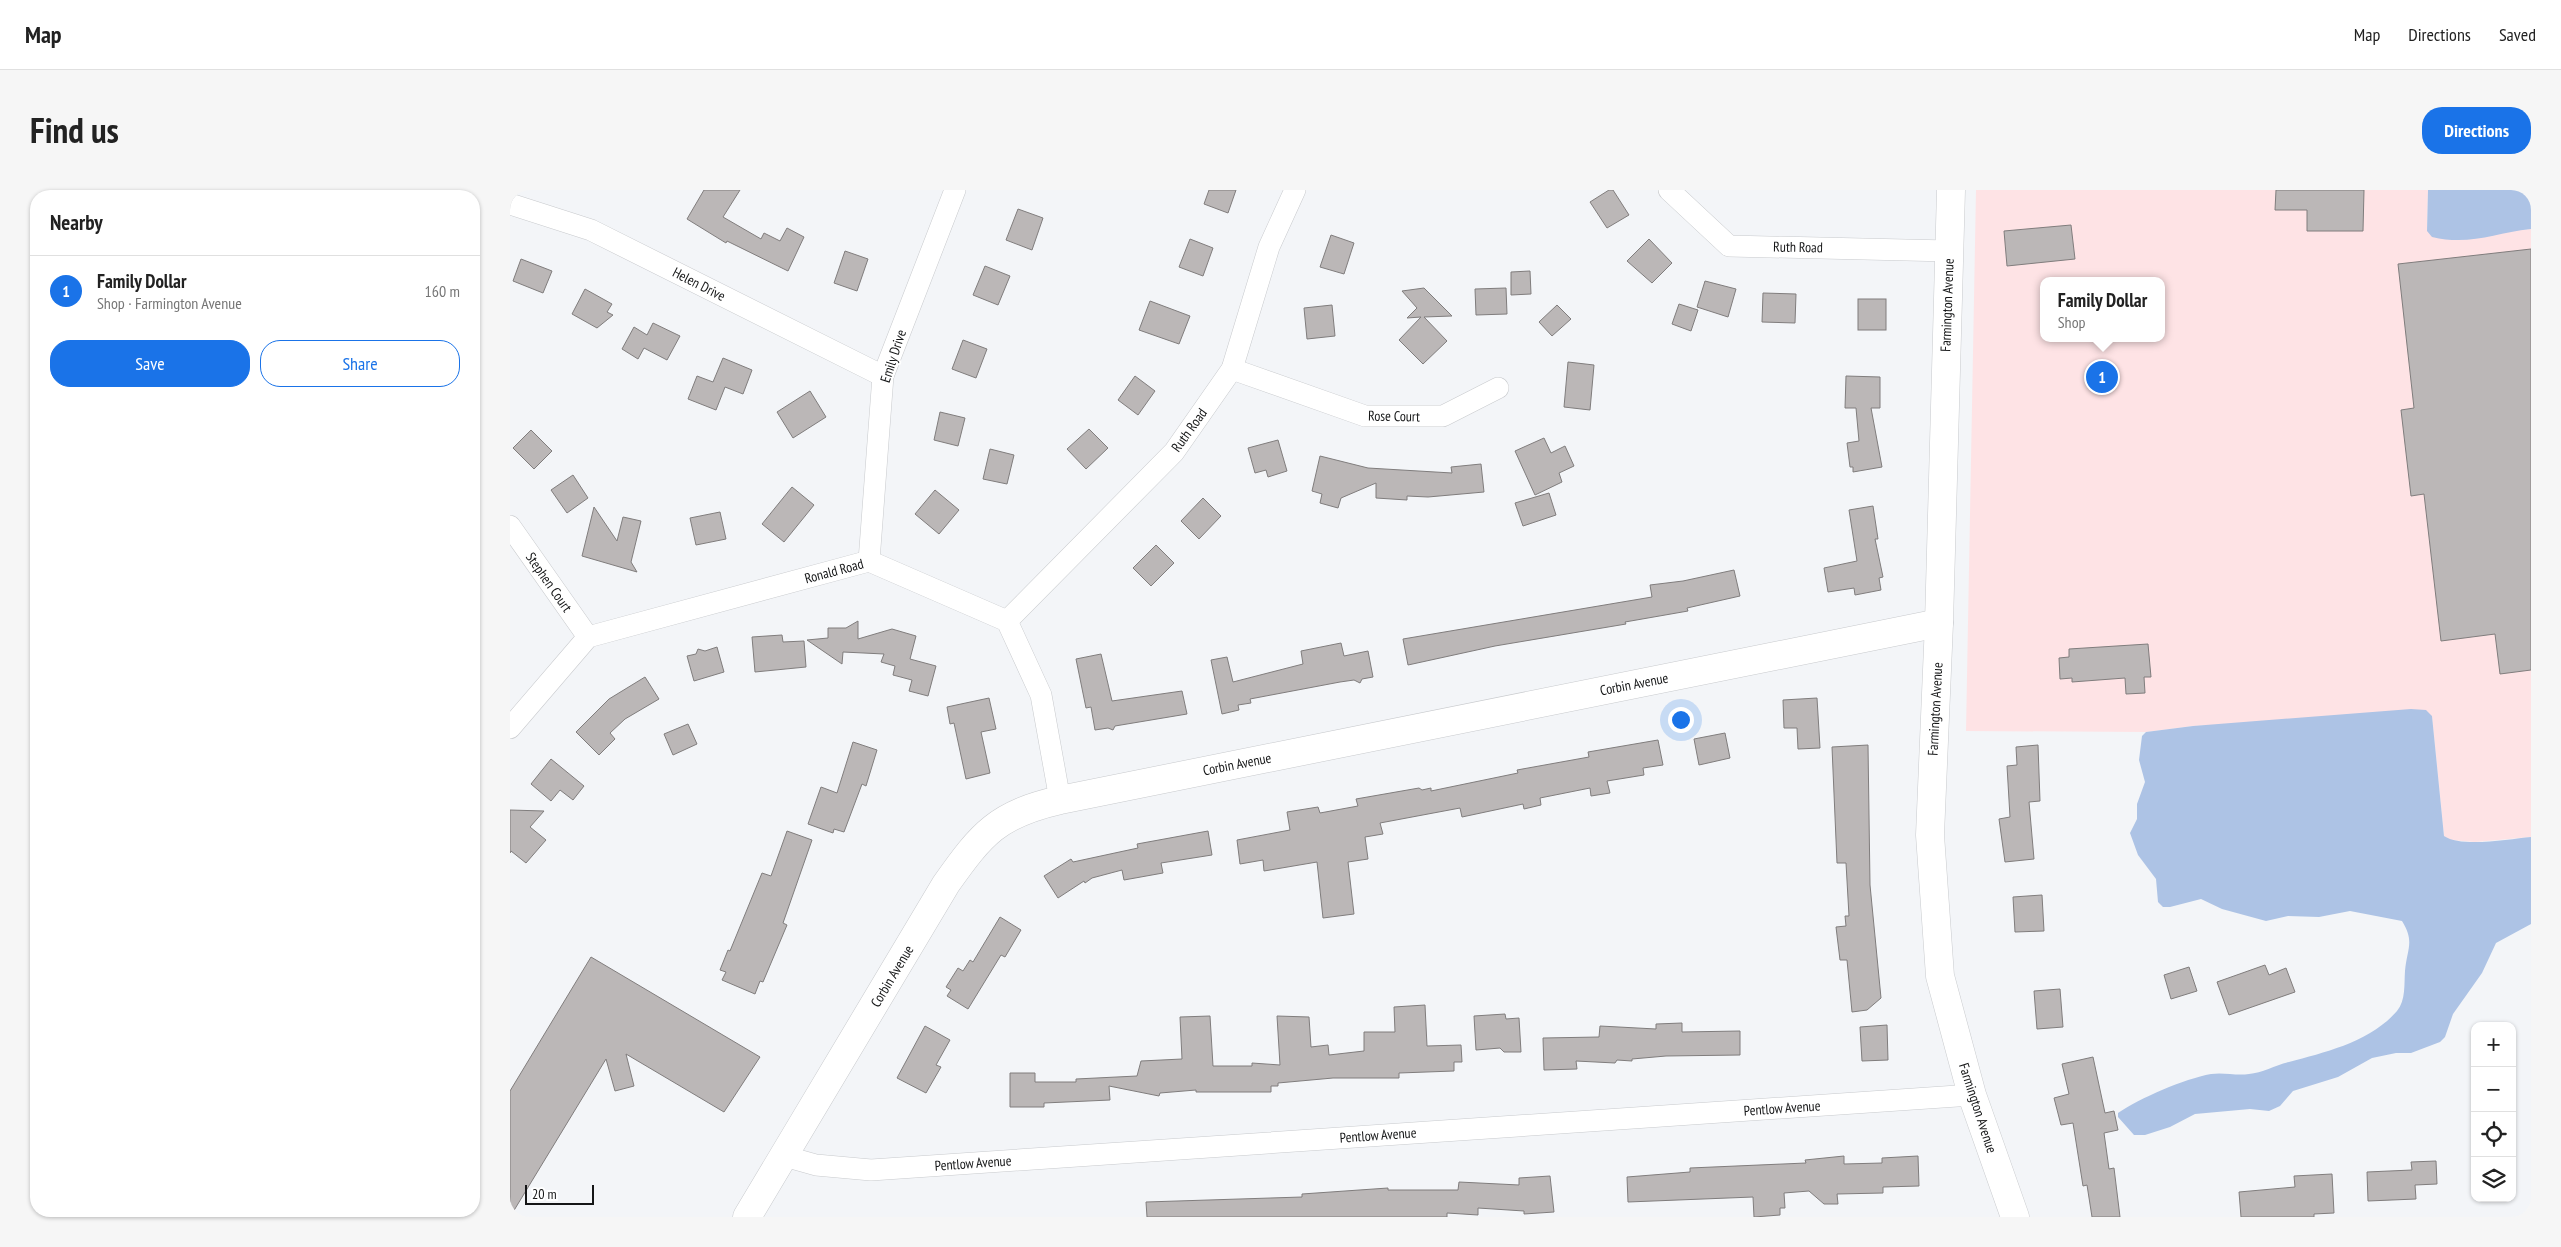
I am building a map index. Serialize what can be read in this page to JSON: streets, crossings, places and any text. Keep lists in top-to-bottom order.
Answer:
{
  "streets": {
    "main road": ["Farmington Avenue", "Corbin Avenue"],
    "street": [
      "Ruth Road",
      "Helen Drive",
      "Emily Drive",
      "Rose Court",
      "Ronald Road",
      "Stephen Court",
      "Pentlow Avenue"
    ]
  },
  "crossings": [
    ["Ruth Road", "Farmington Avenue"],
    ["Ruth Road", "Rose Court"],
    ["Ruth Road", "Ronald Road"],
    ["Helen Drive", "Emily Drive"],
    ["Farmington Avenue", "Corbin Avenue"],
    ["Farmington Avenue", "Pentlow Avenue"],
    ["Emily Drive", "Ronald Road"],
    ["Ronald Road", "Stephen Court"],
    ["Corbin Avenue", "Pentlow Avenue"]
  ],
  "scale_bar": "20 m",
  "page": {
    "header": "Map",
    "nav": ["Map", "Directions", "Saved"],
    "title": "Find us",
    "buttons": [
      "Directions",
      ["Save", "Share"]
    ],
    "heading": "Nearby",
    "list": [
      {
        "mark": "1",
        "name": "Family Dollar",
        "note": "Shop · Farmington Avenue",
        "value": "160 m"
      }
    ],
    "popup": ["Family Dollar", "Shop"],
    "pins": "1",
    "map_buttons": ["+", "−"],
    "scale": "20 m"
  }
}
